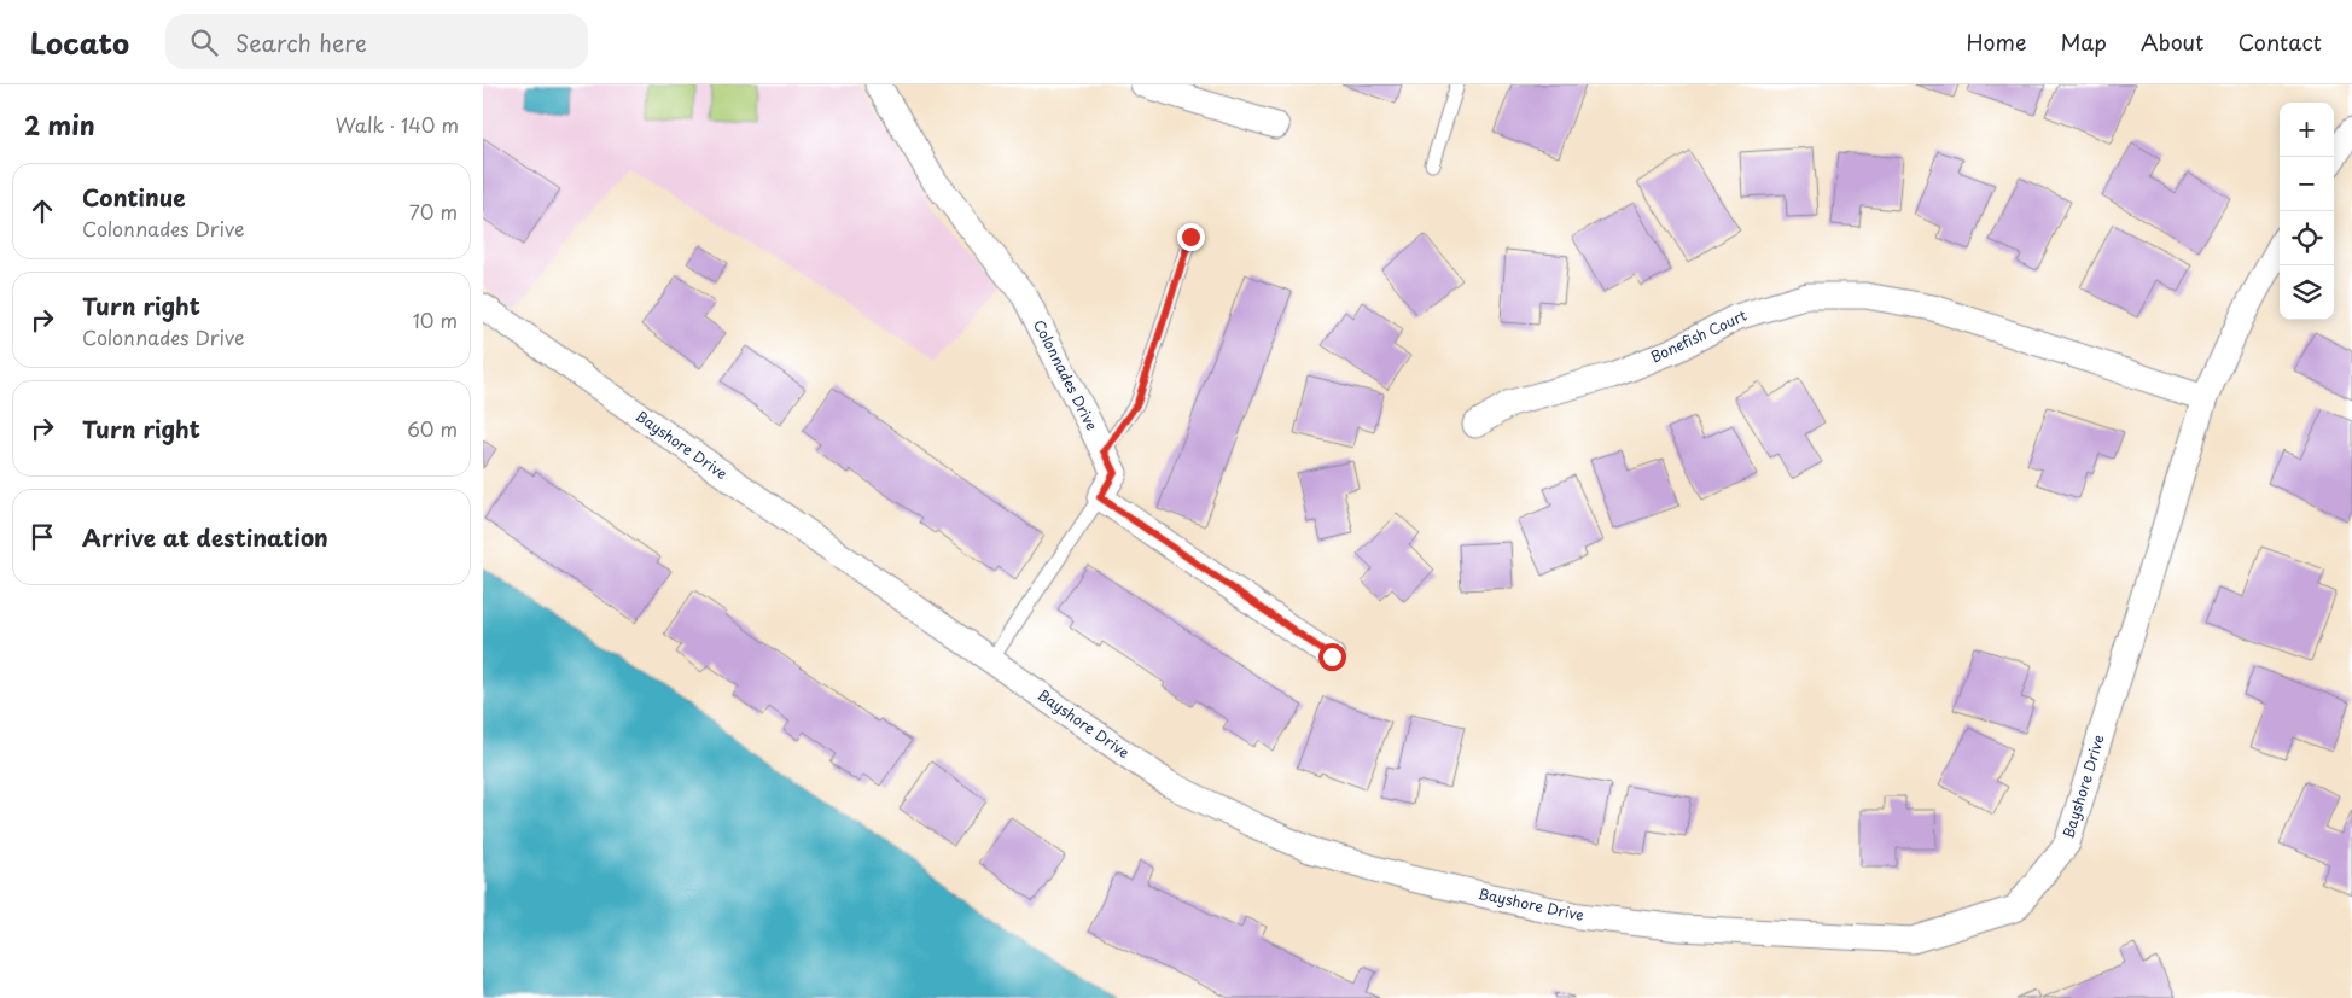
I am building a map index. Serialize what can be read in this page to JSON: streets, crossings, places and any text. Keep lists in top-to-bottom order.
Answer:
{
  "streets": {
    "street": ["Bonefish Court", "Colonnades Drive", "Bayshore Drive"]
  },
  "crossings": [
    ["Bonefish Court", "Bayshore Drive"]
  ],
  "page": {
    "header": "Locato",
    "search": "Search here",
    "nav": [
      "Home",
      "Map",
      "About",
      "Contact"
    ],
    "heading": ["2 min", "Walk · 140 m"],
    "map_buttons": ["+", "−"],
    "list": [
      ["Continue", "Colonnades Drive", "70 m"],
      ["Turn right", "Colonnades Drive", "10 m"],
      ["Turn right", "60 m"],
      "Arrive at destination"
    ]
  }
}
